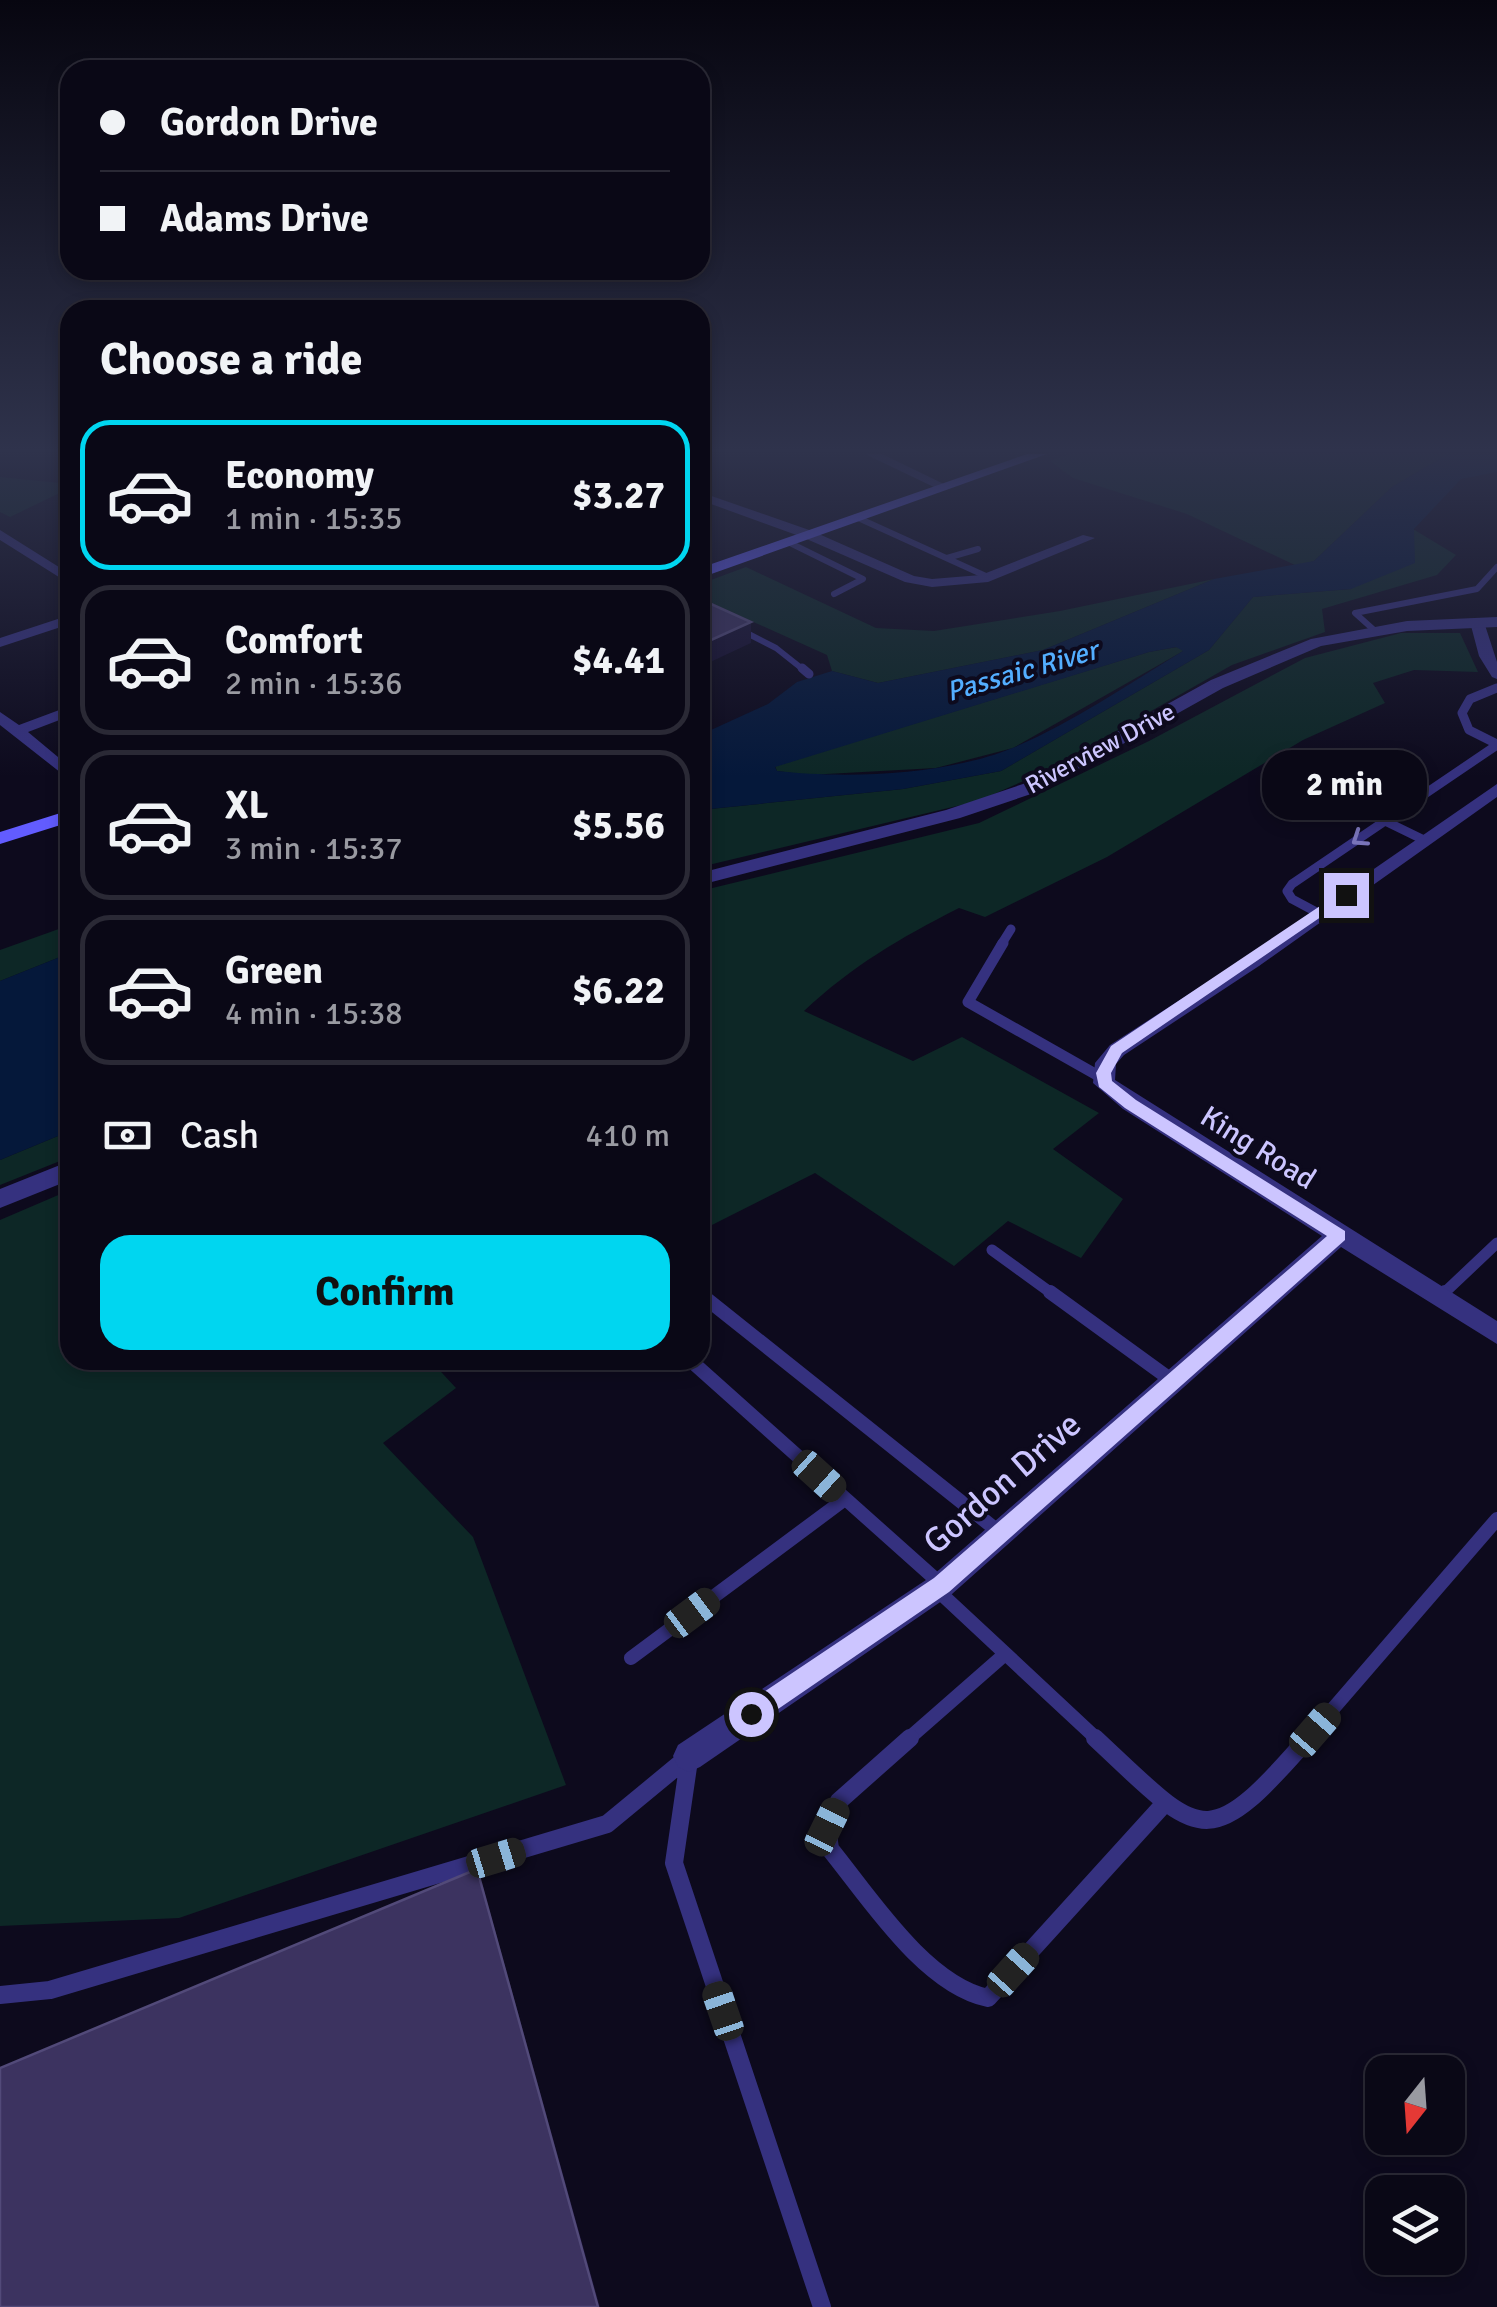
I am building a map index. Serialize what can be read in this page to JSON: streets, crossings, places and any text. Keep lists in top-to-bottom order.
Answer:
{
  "streets": {
    "street": ["Riverview Drive", "King Road", "Gordon Drive"]
  },
  "crossings": [
    ["King Road", "Gordon Drive"]
  ],
  "water": ["Passaic River"],
  "north": "bottom",
  "page": {
    "banner": ["Gordon Drive", "Adams Drive"],
    "heading": "Choose a ride",
    "list": [
      {
        "name": "Economy",
        "note": "1 min · 15:35",
        "value": "$3.27"
      },
      {
        "name": "Comfort",
        "note": "2 min · 15:36",
        "value": "$4.41"
      },
      {
        "name": "XL",
        "note": "3 min · 15:37",
        "value": "$5.56"
      },
      {
        "name": "Green",
        "note": "4 min · 15:38",
        "value": "$6.22"
      }
    ],
    "bubble": "2 min",
    "pay": ["Cash", "410 m"],
    "buttons": "Confirm"
  }
}
